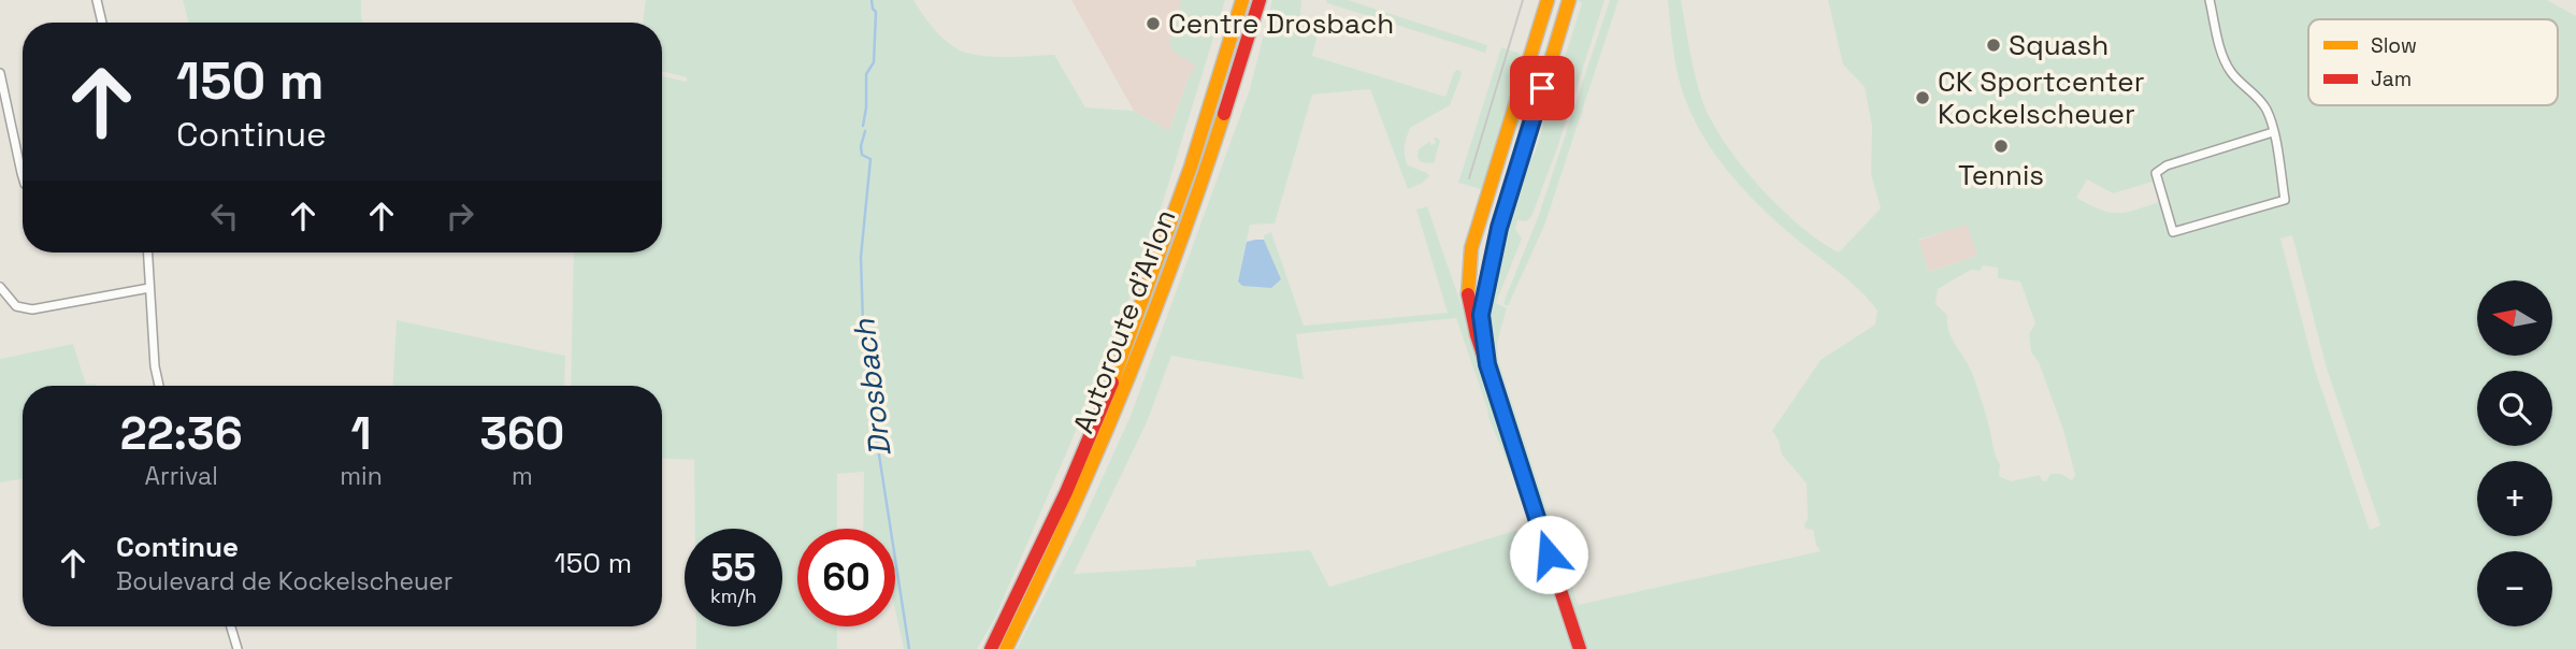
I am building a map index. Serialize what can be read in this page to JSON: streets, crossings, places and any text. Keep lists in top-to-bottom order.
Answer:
{
  "streets": {
    "main road": ["Autoroute d'Arlon"]
  },
  "water": ["Drosbach"],
  "places": [
    "Centre Drosbach",
    "Squash",
    "CK Sportcenter Kockelscheuer",
    "Tennis"
  ],
  "legend": ["Slow", "Jam"],
  "north": "left",
  "page": {
    "turn": ["150 m", "Continue"],
    "map_buttons": ["+", "−"],
    "eta": [
      "22:36",
      "Arrival",
      "1",
      "min",
      "360",
      "m"
    ],
    "list": [
      {
        "name": "Continue",
        "note": "Boulevard de Kockelscheuer",
        "value": "150 m"
      }
    ],
    "speed": "55 km/h",
    "limit": "60"
  }
}
